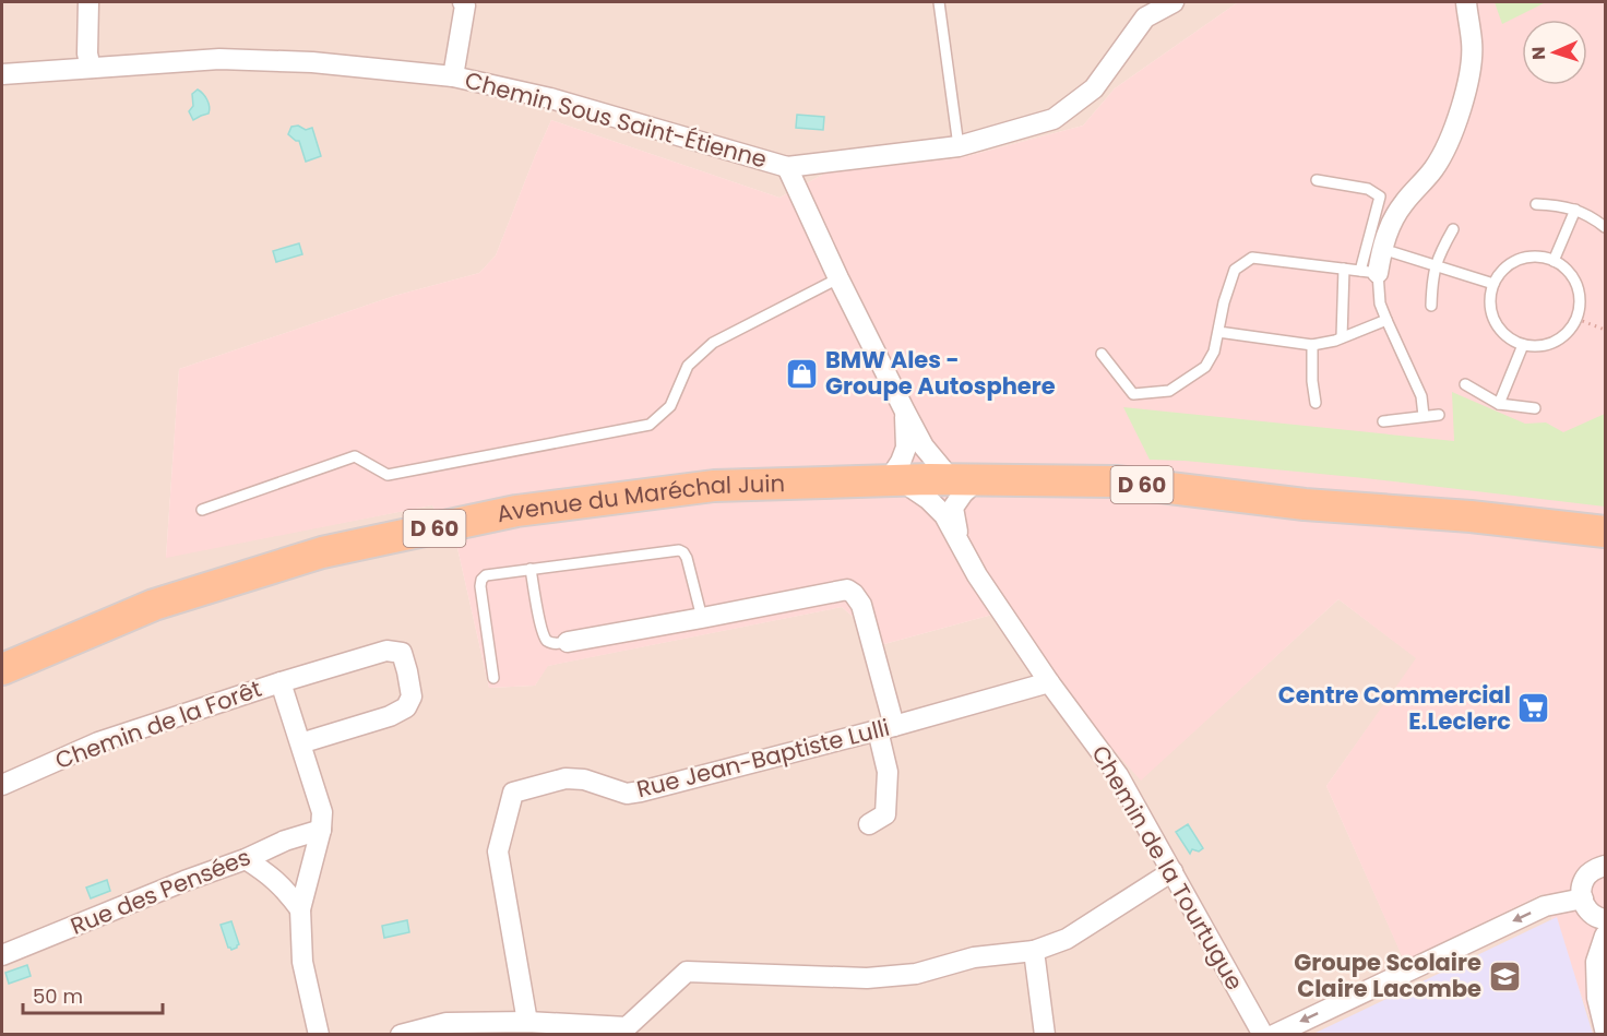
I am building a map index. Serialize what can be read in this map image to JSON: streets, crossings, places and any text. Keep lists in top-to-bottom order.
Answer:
{
  "streets": {
    "main road": ["D 60", "Avenue du Maréchal Juin"],
    "street": [
      "Chemin Sous Saint-Étienne",
      "Chemin de la Forêt",
      "Rue Jean-Baptiste Lulli",
      "Chemin de la Tourtugue",
      "Rue des Pensées"
    ]
  },
  "crossings": [
    ["Avenue du Maréchal Juin", "Chemin de la Tourtugue"],
    ["Chemin de la Forêt", "Rue des Pensées"],
    ["Rue Jean-Baptiste Lulli", "Chemin de la Tourtugue"]
  ],
  "places": {
    "shop": ["BMW Ales - Groupe Autosphere"],
    "supermarket": ["Centre Commercial E.Leclerc"],
    "school or university": ["Groupe Scolaire Claire Lacombe"]
  },
  "scale_bar": "50 m",
  "north": "left"
}
